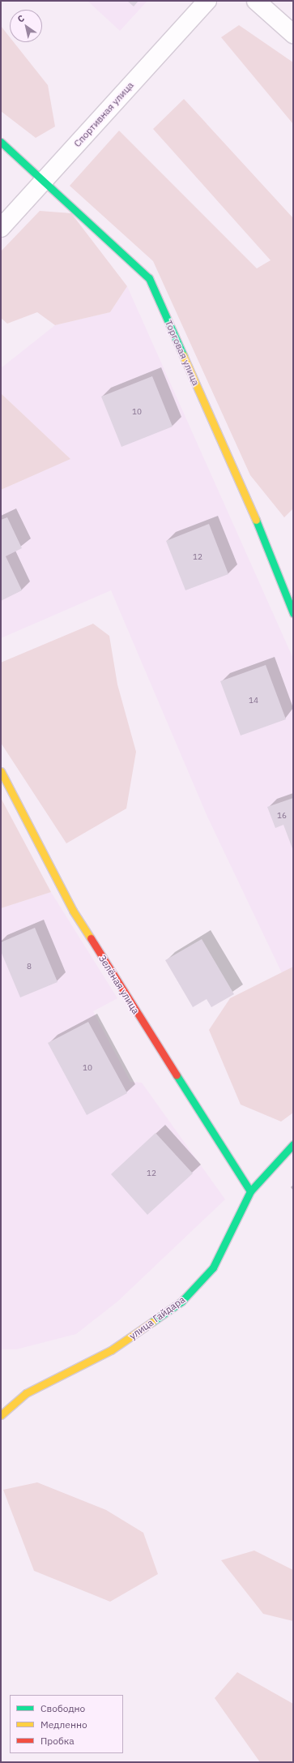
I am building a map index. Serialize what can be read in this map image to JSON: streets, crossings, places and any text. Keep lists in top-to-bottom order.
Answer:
{
  "streets": {
    "street": [
      "Спортивная улица",
      "Торговая улица",
      "Зелёная улица",
      "улица Гайдара"
    ]
  },
  "crossings": [
    ["Спортивная улица", "Торговая улица"],
    ["Зелёная улица", "улица Гайдара"]
  ],
  "house_numbers": [
    "10",
    "12",
    "14",
    "16",
    "8",
    "10",
    "12"
  ],
  "legend": ["Свободно", "Медленно", "Пробка"],
  "north": "top left"
}
